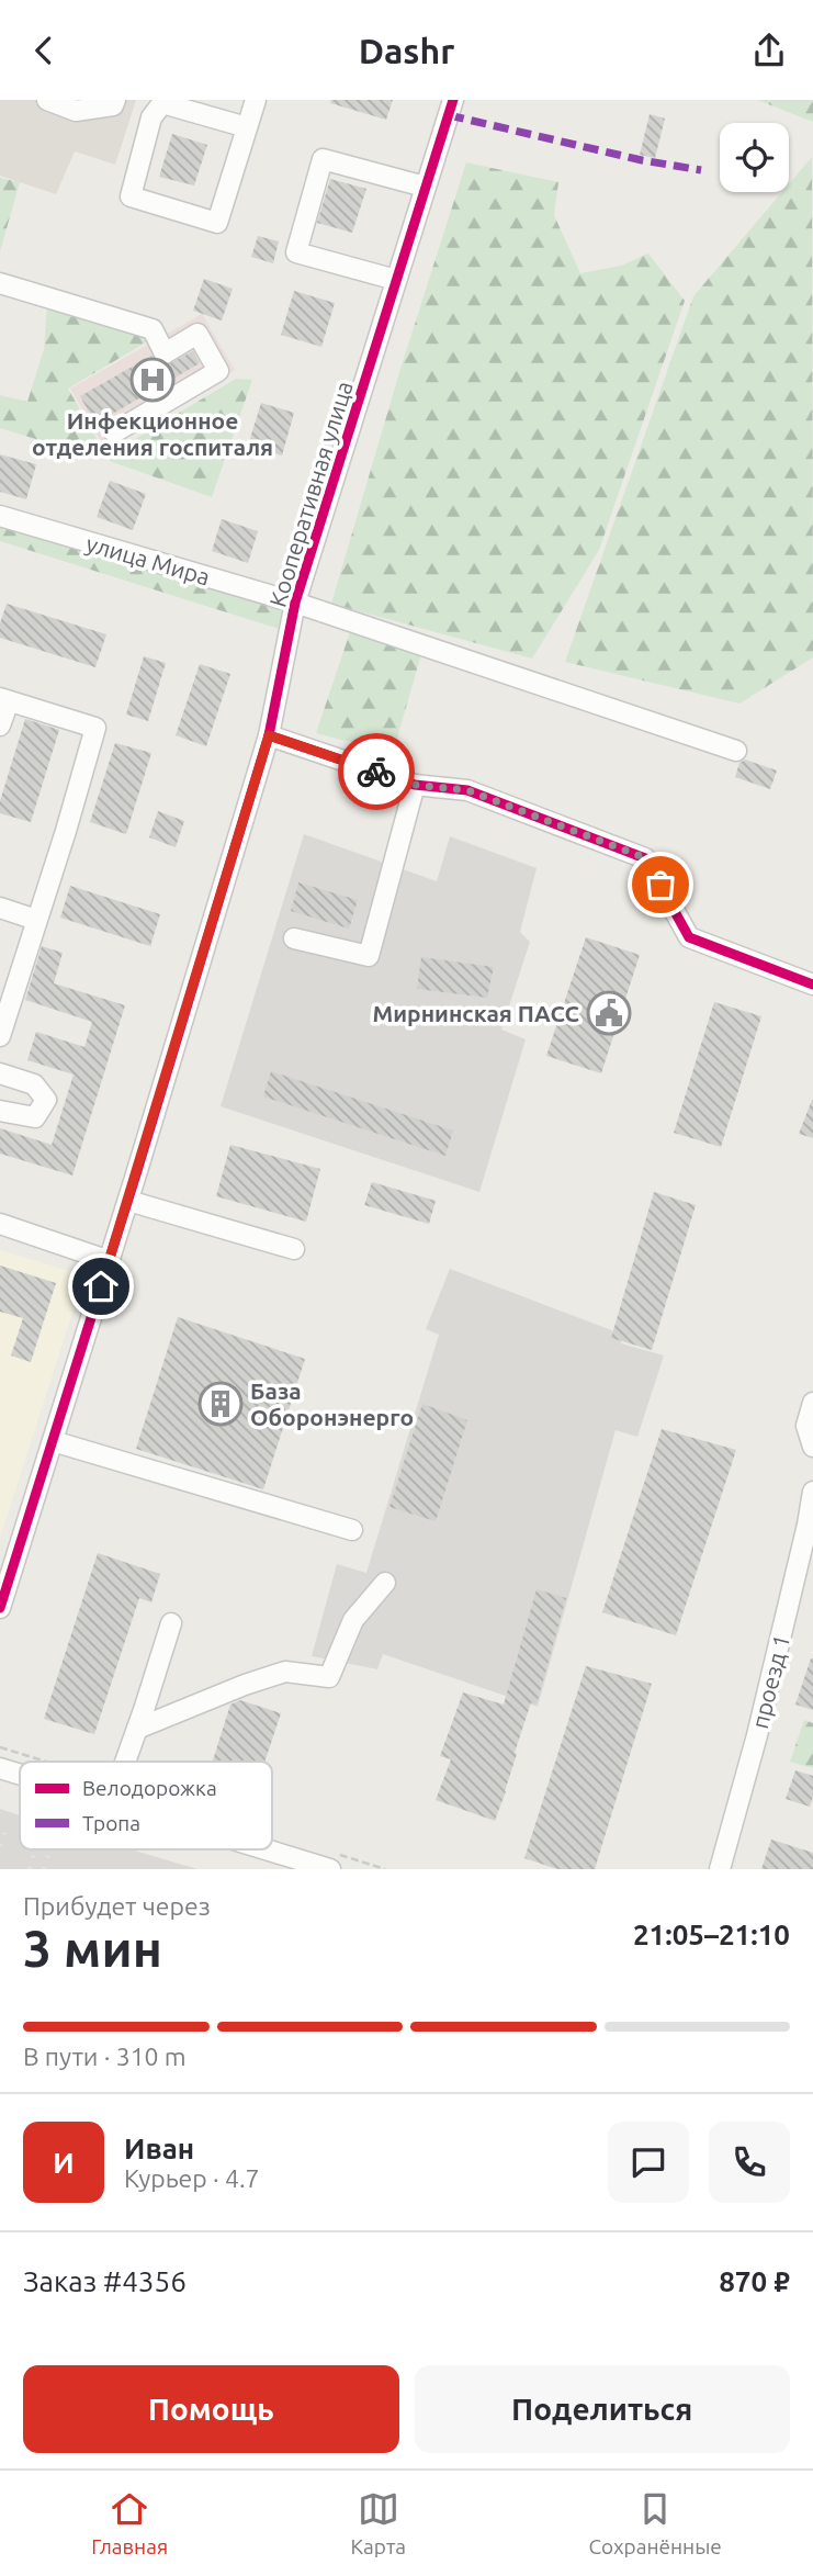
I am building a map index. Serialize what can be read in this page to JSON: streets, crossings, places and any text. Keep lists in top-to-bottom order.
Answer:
{
  "streets": {
    "street": ["Кооперативная улица", "улица Мира", "проезд 1"]
  },
  "crossings": [
    ["Кооперативная улица", "улица Мира"]
  ],
  "places": {
    "hospital": ["Инфекционное отделения госпиталя"],
    "public building": ["Мирнинская ПАСС"],
    "building": ["База Оборонэнерго"]
  },
  "legend": ["Велодорожка", "Тропа"],
  "page": {
    "header": "Dashr",
    "heading": ["3 мин", "Прибудет через", "21:05–21:10"],
    "panel": [
      "Иван",
      "Курьер · 4.7",
      "Заказ #4356",
      "870 ₽"
    ],
    "bar": "В пути · 310 m",
    "round": "И",
    "buttons": ["Помощь", "Поделиться"],
    "tabs": ["Главная", "Карта", "Сохранённые"]
  }
}
